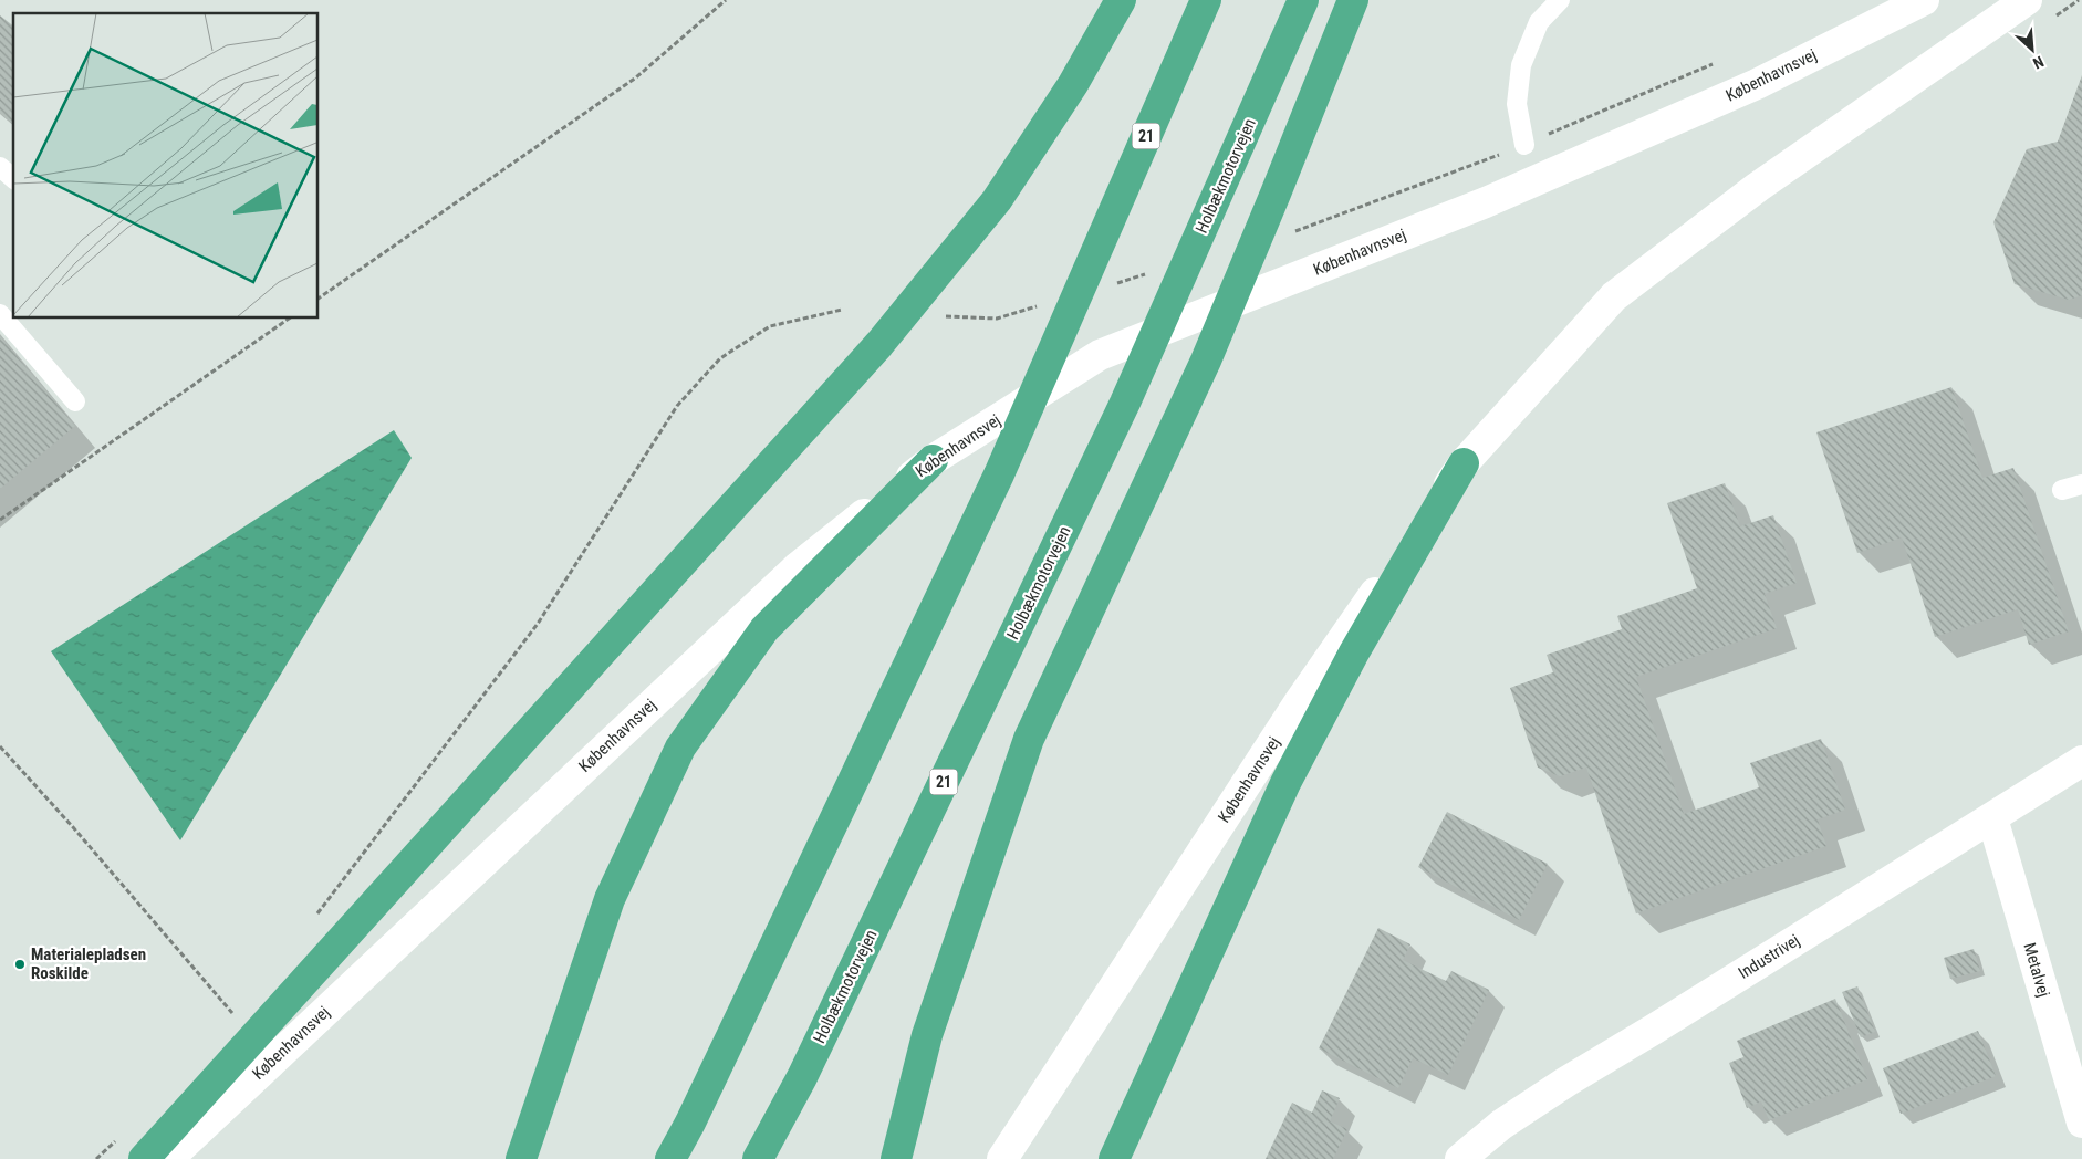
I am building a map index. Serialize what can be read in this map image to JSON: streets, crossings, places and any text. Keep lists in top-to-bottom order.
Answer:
{
  "streets": {
    "highway": ["21", "Holbækmotorvejen"],
    "main road": ["Københavnsvej", "Industrivej", "Metalvej"]
  },
  "crossings": [
    ["Industrivej", "Metalvej"]
  ],
  "places": ["Materialepladsen Roskilde"],
  "north": "bottom right"
}
